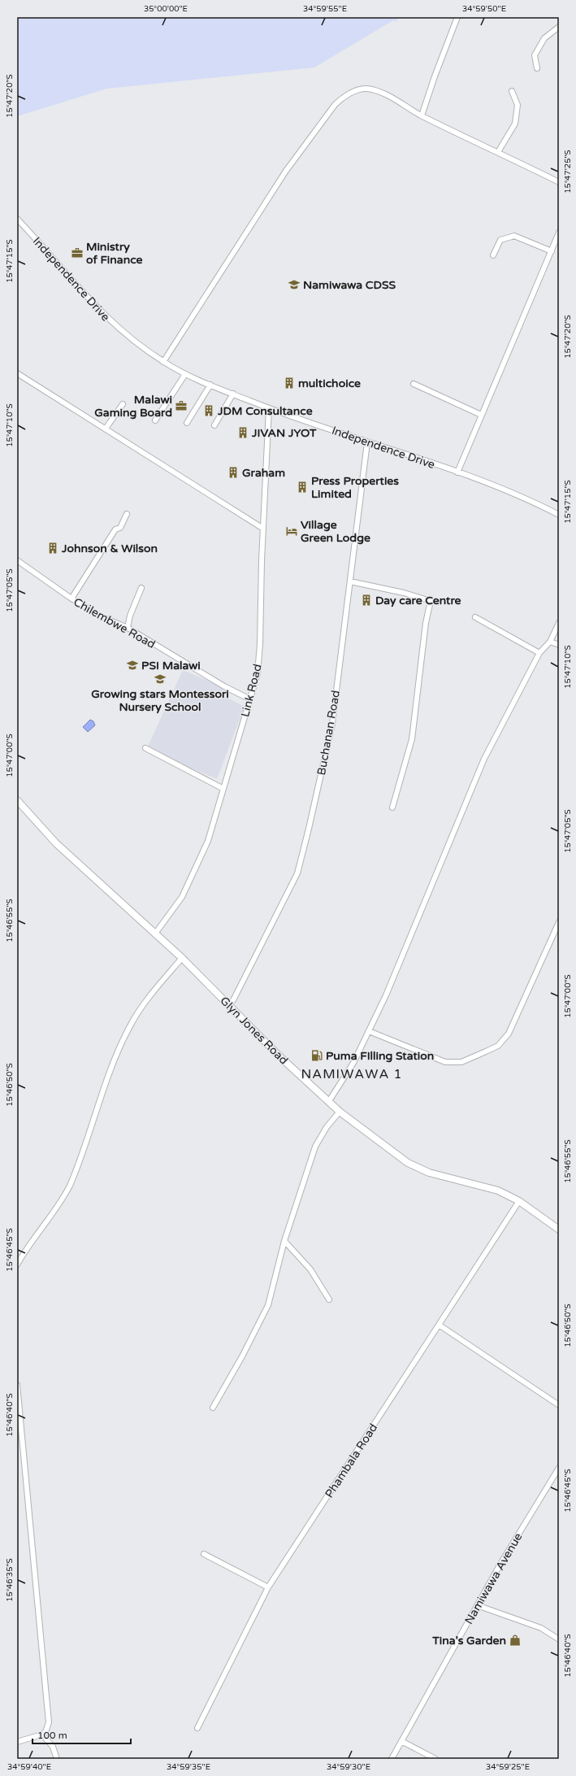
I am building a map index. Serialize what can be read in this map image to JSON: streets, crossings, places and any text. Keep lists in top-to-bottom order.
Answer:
{
  "streets": {
    "street": [
      "Independence Drive",
      "Chilembwe Road",
      "Link Road",
      "Buchanan Road",
      "Glyn Jones Road",
      "Phambala Road",
      "Namiwawa Avenue"
    ]
  },
  "crossings": [
    ["Independence Drive", "Link Road"],
    ["Independence Drive", "Buchanan Road"],
    ["Chilembwe Road", "Link Road"],
    ["Link Road", "Glyn Jones Road"],
    ["Buchanan Road", "Glyn Jones Road"],
    ["Glyn Jones Road", "Phambala Road"]
  ],
  "districts": ["NAMIWAWA 1"],
  "places": {
    "office": ["Ministry of Finance", "Malawi Gaming Board"],
    "school or university": ["Namiwawa CDSS", "PSI Malawi", "Growing stars Montessori Nursery School"],
    "building": [
      "multichoice",
      "JDM Consultance",
      "JIVAN JYOT",
      "Graham",
      "Press Properties Limited",
      "Johnson & Wilson",
      "Day care Centre"
    ],
    "hotel": ["Village Green Lodge"],
    "fuel station": ["Puma FIlling Station"],
    "shop": ["Tina's Garden"]
  },
  "scale_bar": "100 m",
  "coordinates": [
    "35°00'00\"E",
    "34°59'55\"E",
    "34°59'50\"E",
    "15°47'20\"S",
    "15°47'25\"S",
    "15°47'15\"S",
    "15°47'10\"S",
    "15°47'05\"S",
    "15°47'00\"S",
    "15°46'55\"S",
    "15°46'50\"S",
    "15°46'45\"S",
    "15°46'40\"S",
    "15°46'35\"S",
    "34°59'40\"E",
    "34°59'35\"E",
    "34°59'30\"E",
    "34°59'25\"E"
  ]
}
